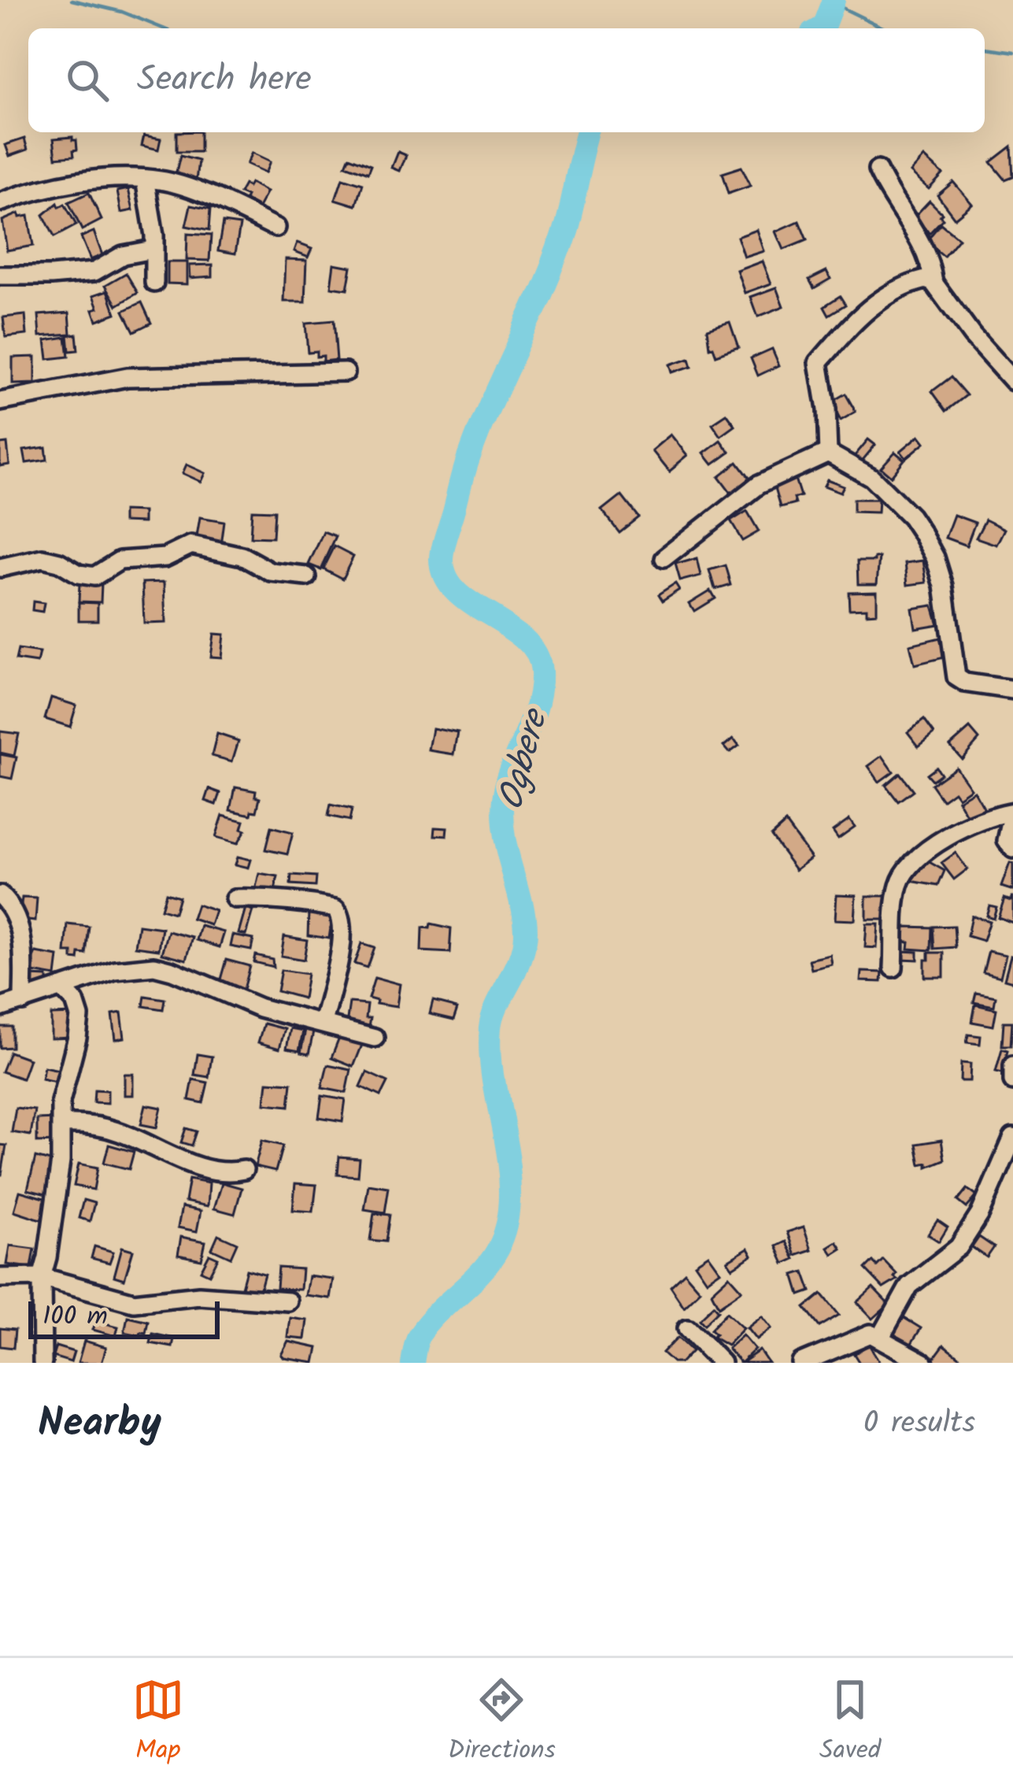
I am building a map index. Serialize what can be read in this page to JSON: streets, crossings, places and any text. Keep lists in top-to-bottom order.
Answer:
{
  "water": ["Ogbere"],
  "scale_bar": "100 m",
  "page": {
    "search": "Search here",
    "scale": "100 m",
    "heading": ["Nearby", "0 results"],
    "nav": ["Map", "Directions", "Saved"]
  }
}
